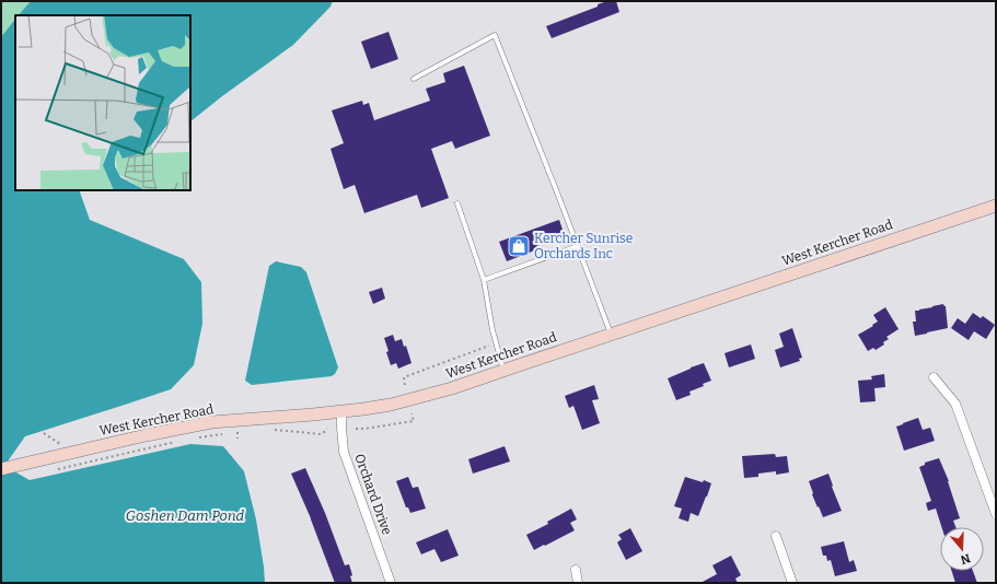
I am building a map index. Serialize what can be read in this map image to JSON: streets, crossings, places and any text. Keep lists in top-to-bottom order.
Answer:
{
  "streets": {
    "main road": ["West Kercher Road"],
    "street": ["Orchard Drive"]
  },
  "crossings": [
    ["West Kercher Road", "Orchard Drive"]
  ],
  "water": ["Goshen Dam Pond"],
  "places": {
    "shop": ["Kercher Sunrise Orchards Inc"]
  },
  "north": "bottom"
}
